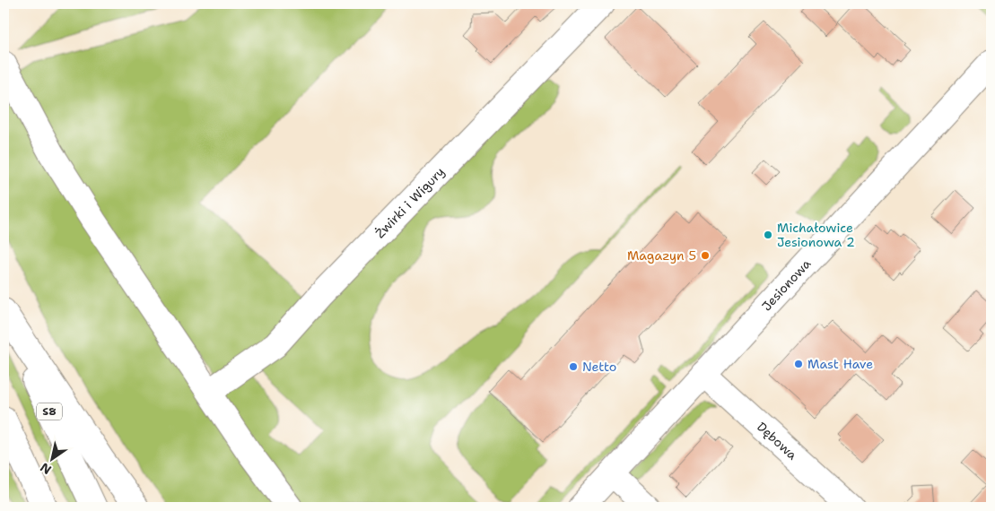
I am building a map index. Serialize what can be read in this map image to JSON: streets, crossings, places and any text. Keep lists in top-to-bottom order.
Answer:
{
  "streets": {
    "main road": [
      "Żwirki i Wigury",
      "Jesionowa",
      "S8",
      "Dębowa"
    ]
  },
  "crossings": [
    ["Jesionowa", "Dębowa"]
  ],
  "places": [
    "Michałowice Jesionowa 2",
    "Magazyn 5",
    "Mast Have",
    "Netto"
  ],
  "north": "bottom left"
}
